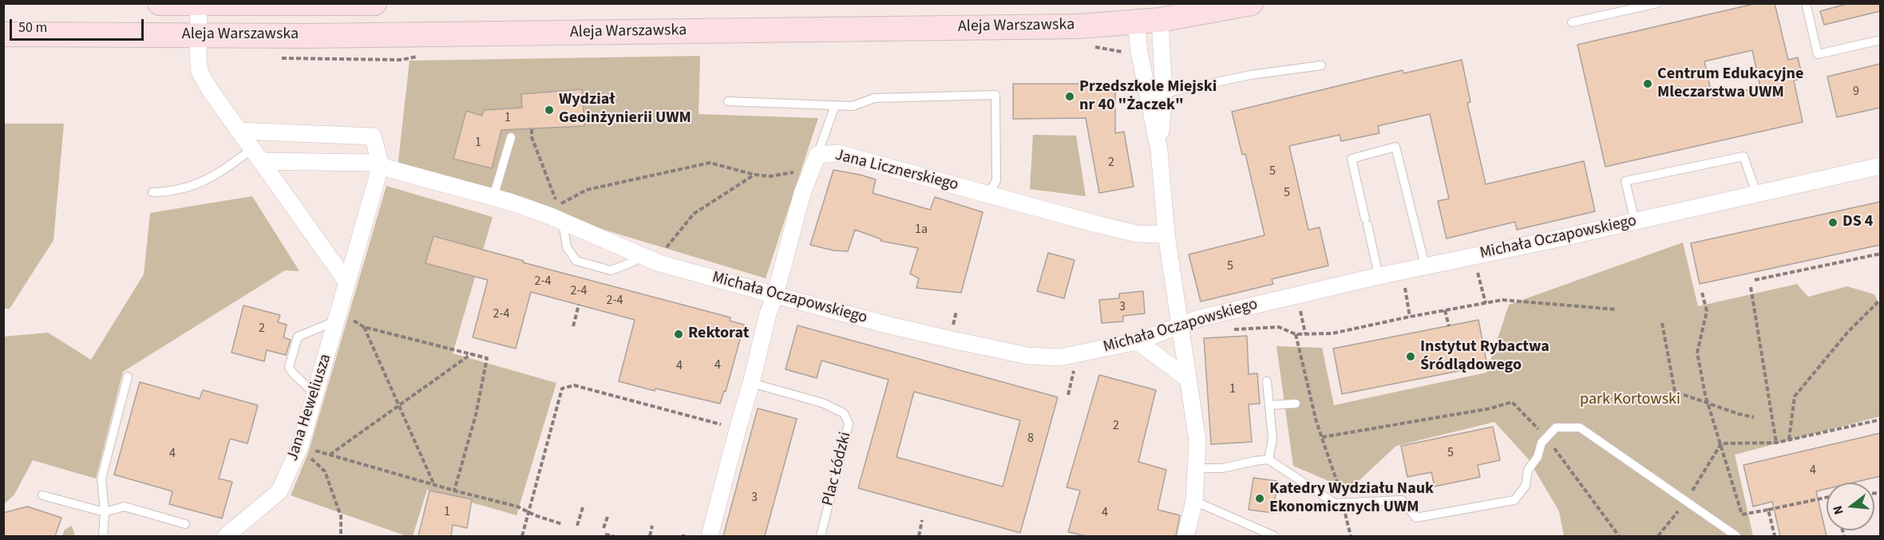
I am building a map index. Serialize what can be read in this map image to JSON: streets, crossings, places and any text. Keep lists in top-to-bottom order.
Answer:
{
  "streets": {
    "main road": ["Aleja Warszawska"],
    "street": ["Jana Licznerskiego", "Michała Oczapowskiego", "Jana Heweliusza"],
    "lane": ["Plac Łódzki"]
  },
  "crossings": [
    ["Jana Licznerskiego", "Michała Oczapowskiego"],
    ["Jana Licznerskiego", "Plac Łódzki"],
    ["Michała Oczapowskiego", "Jana Heweliusza"]
  ],
  "parks": ["park Kortowski"],
  "places": [
    "Centrum Edukacyjne Mleczarstwa UWM",
    "Przedszkole Miejski nr 40 \"Żaczek\"",
    "Wydział Geoinżynierii UWM",
    "DS 4",
    "Rektorat",
    "Instytut Rybactwa Śródlądowego",
    "Katedry Wydziału Nauk Ekonomicznych UWM"
  ],
  "house_numbers": [
    "9",
    "1",
    "1",
    "2",
    "5",
    "5",
    "1a",
    "5",
    "2-4",
    "2-4",
    "2-4",
    "3",
    "2-4",
    "2",
    "4",
    "4",
    "1",
    "2",
    "8",
    "5",
    "4",
    "4",
    "3",
    "1",
    "4"
  ],
  "scale_bar": "50 m",
  "north": "left"
}
